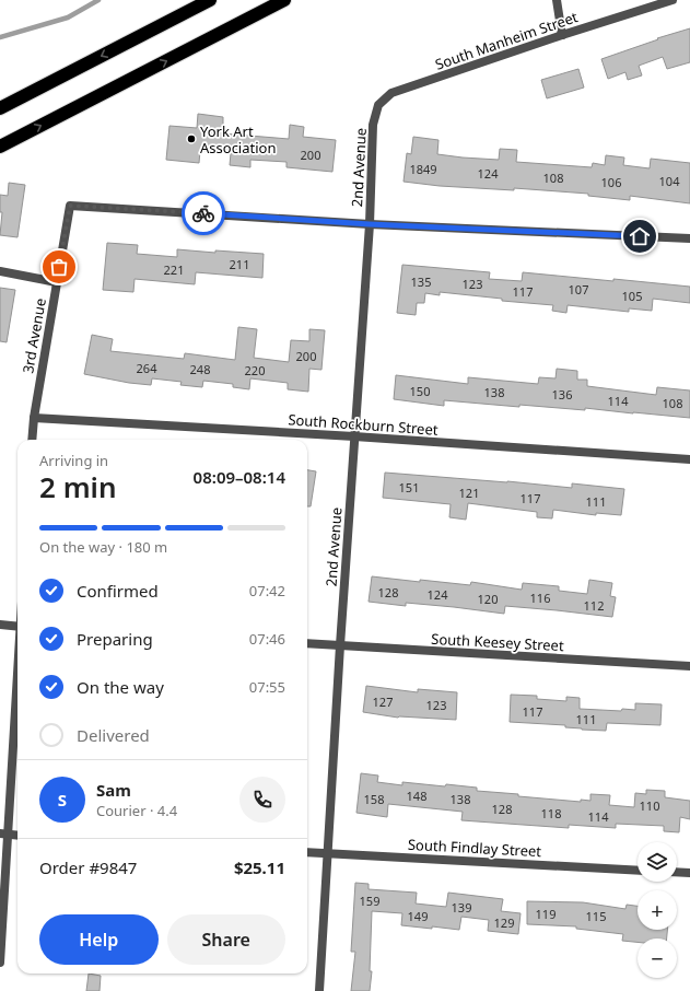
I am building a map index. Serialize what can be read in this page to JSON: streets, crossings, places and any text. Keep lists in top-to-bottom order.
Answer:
{
  "streets": {
    "street": [
      "South Manheim Street",
      "2nd Avenue",
      "3rd Avenue",
      "South Rockburn Street",
      "South Keesey Street",
      "South Findlay Street"
    ]
  },
  "crossings": [
    ["South Manheim Street", "2nd Avenue"],
    ["2nd Avenue", "3rd Avenue"],
    ["2nd Avenue", "South Rockburn Street"],
    ["2nd Avenue", "South Keesey Street"],
    ["2nd Avenue", "South Findlay Street"],
    ["3rd Avenue", "South Rockburn Street"]
  ],
  "places": ["York Art Association"],
  "house_numbers": [
    "200",
    "1849",
    "124",
    "108",
    "104",
    "106",
    "211",
    "221",
    "135",
    "123",
    "107",
    "117",
    "105",
    "200",
    "264",
    "248",
    "220",
    "150",
    "138",
    "136",
    "114",
    "108",
    "151",
    "121",
    "117",
    "111",
    "128",
    "124",
    "116",
    "120",
    "112",
    "127",
    "123",
    "117",
    "111",
    "148",
    "158",
    "138",
    "110",
    "128",
    "118",
    "114",
    "159",
    "139",
    "119",
    "149",
    "115",
    "129"
  ],
  "page": {
    "heading": ["2 min", "Arriving in", "08:09–08:14"],
    "panel": [
      "Sam",
      "Courier · 4.4",
      "Order #9847",
      "$25.11"
    ],
    "bar": "On the way · 180 m",
    "list": [
      ["Confirmed", "07:42"],
      ["Preparing", "07:46"],
      ["On the way", "07:55"],
      "Delivered"
    ],
    "round": "S",
    "map_buttons": ["+", "−"],
    "buttons": ["Help", "Share"]
  }
}
